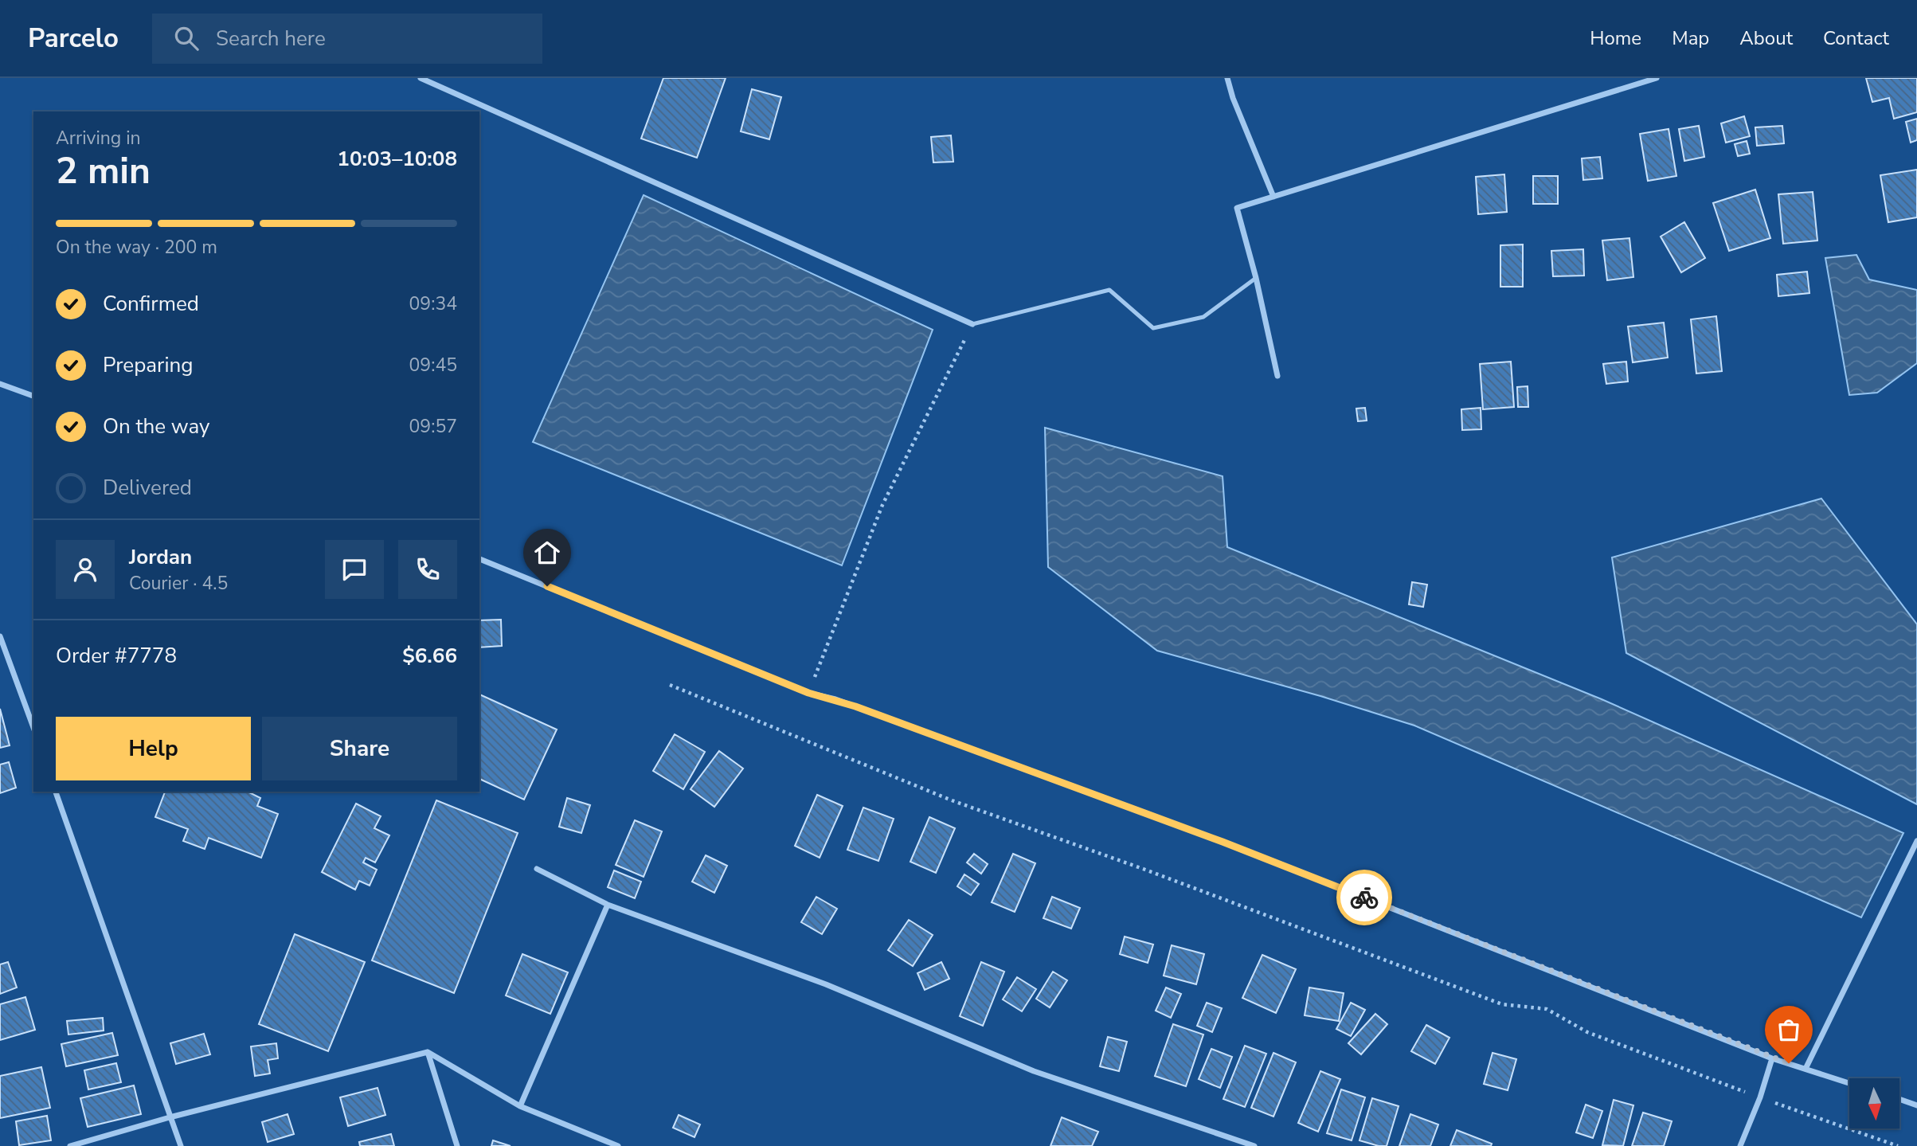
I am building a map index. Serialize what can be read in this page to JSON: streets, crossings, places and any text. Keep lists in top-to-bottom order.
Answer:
{
  "north": "bottom",
  "page": {
    "header": "Parcelo",
    "search": "Search here",
    "nav": [
      "Home",
      "Map",
      "About",
      "Contact"
    ],
    "heading": ["2 min", "Arriving in", "10:03–10:08"],
    "panel": [
      "Jordan",
      "Courier · 4.5",
      "Order #7778",
      "$6.66"
    ],
    "bar": "On the way · 200 m",
    "list": [
      ["Confirmed", "09:34"],
      ["Preparing", "09:45"],
      ["On the way", "09:57"],
      "Delivered"
    ],
    "buttons": ["Help", "Share"]
  }
}
